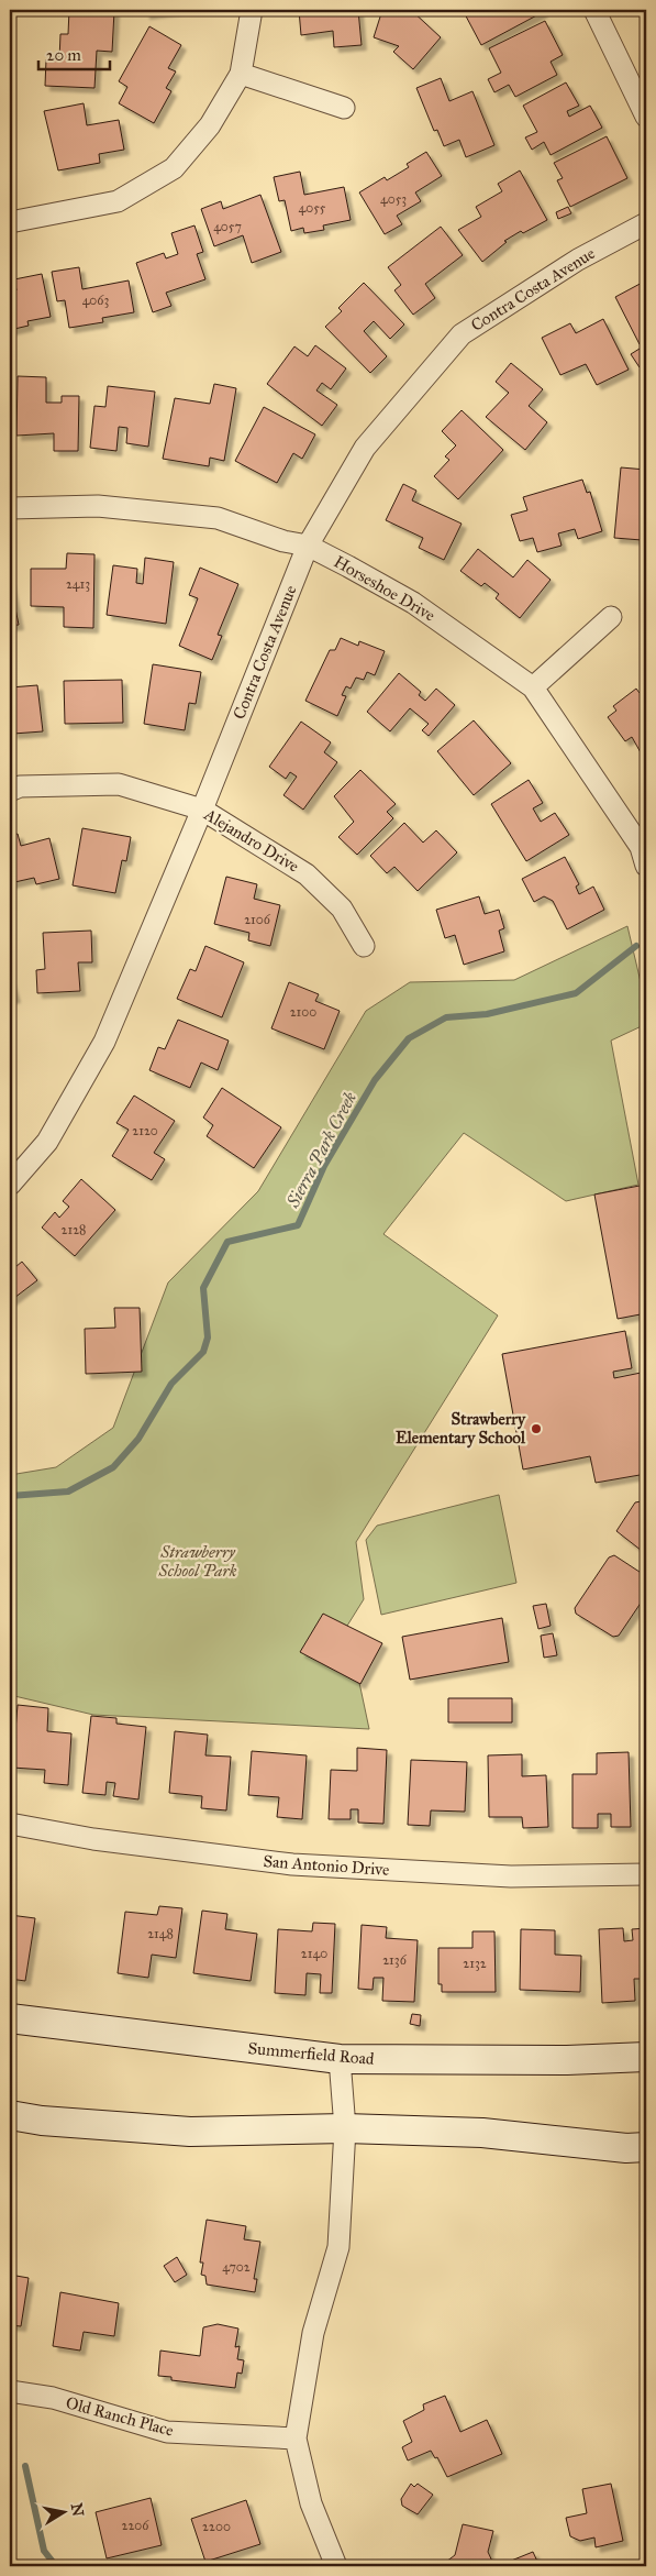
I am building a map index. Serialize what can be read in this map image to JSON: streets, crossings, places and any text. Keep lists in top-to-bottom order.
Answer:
{
  "streets": {
    "street": [
      "Contra Costa Avenue",
      "Horseshoe Drive",
      "Alejandro Drive",
      "San Antonio Drive",
      "Summerfield Road",
      "Old Ranch Place"
    ]
  },
  "crossings": [
    ["Contra Costa Avenue", "Horseshoe Drive"],
    ["Contra Costa Avenue", "Alejandro Drive"]
  ],
  "water": ["Sierra Park Creek"],
  "parks": ["Strawberry School Park"],
  "places": ["Strawberry Elementary School"],
  "house_numbers": [
    "4053",
    "4055",
    "4057",
    "4063",
    "2413",
    "2106",
    "2100",
    "2120",
    "2128",
    "2148",
    "2140",
    "2136",
    "2132",
    "4702",
    "2206",
    "2200"
  ],
  "scale_bar": "20 m",
  "north": "right"
}
